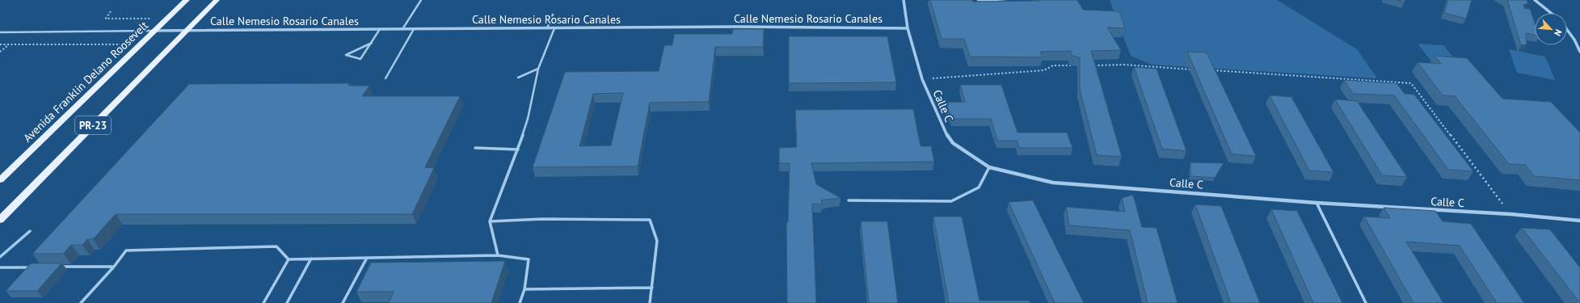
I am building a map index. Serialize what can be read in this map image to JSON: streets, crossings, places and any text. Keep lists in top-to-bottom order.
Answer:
{
  "streets": {
    "main road": ["Avenida Franklin Delano Roosevelt", "PR-23"],
    "street": ["Calle Nemesio Rosario Canales", "Calle C"]
  },
  "crossings": [
    ["Calle Nemesio Rosario Canales", "Avenida Franklin Delano Roosevelt"],
    ["Calle Nemesio Rosario Canales", "Calle C"],
    ["Calle Nemesio Rosario Canales", "PR-23"]
  ],
  "north": "bottom right"
}
